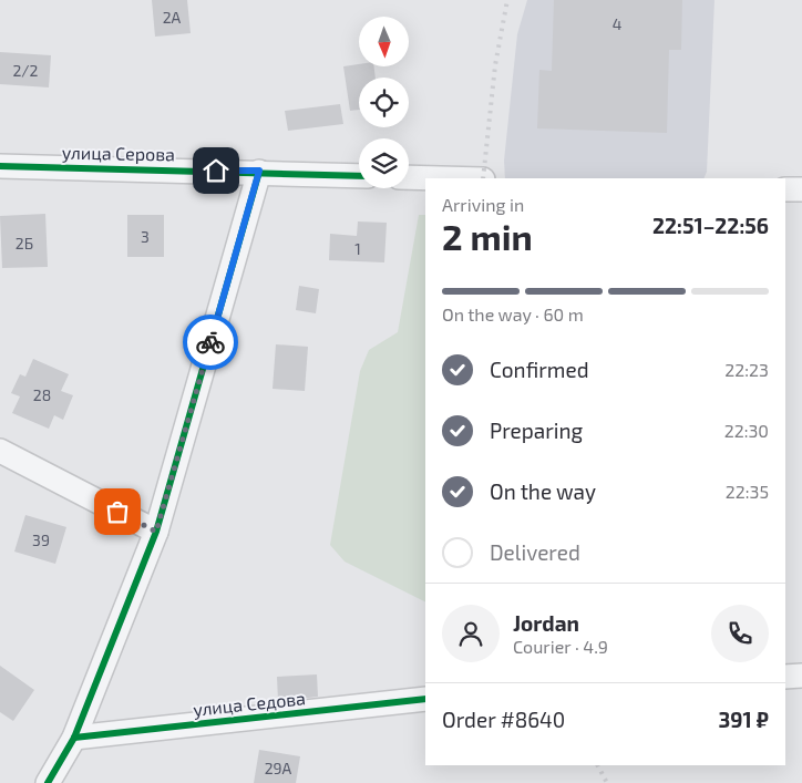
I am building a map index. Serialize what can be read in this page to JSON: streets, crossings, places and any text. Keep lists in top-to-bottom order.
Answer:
{
  "streets": {
    "street": ["улица Серова", "улица Седова"]
  },
  "house_numbers": [
    "2А",
    "4",
    "2/2",
    "3",
    "2Б",
    "1",
    "28",
    "39",
    "29А"
  ],
  "north": "bottom",
  "page": {
    "heading": ["2 min", "Arriving in", "22:51–22:56"],
    "panel": [
      "Jordan",
      "Courier · 4.9",
      "Order #8640",
      "391 ₽"
    ],
    "bar": "On the way · 60 m",
    "list": [
      ["Confirmed", "22:23"],
      ["Preparing", "22:30"],
      ["On the way", "22:35"],
      "Delivered"
    ]
  }
}
